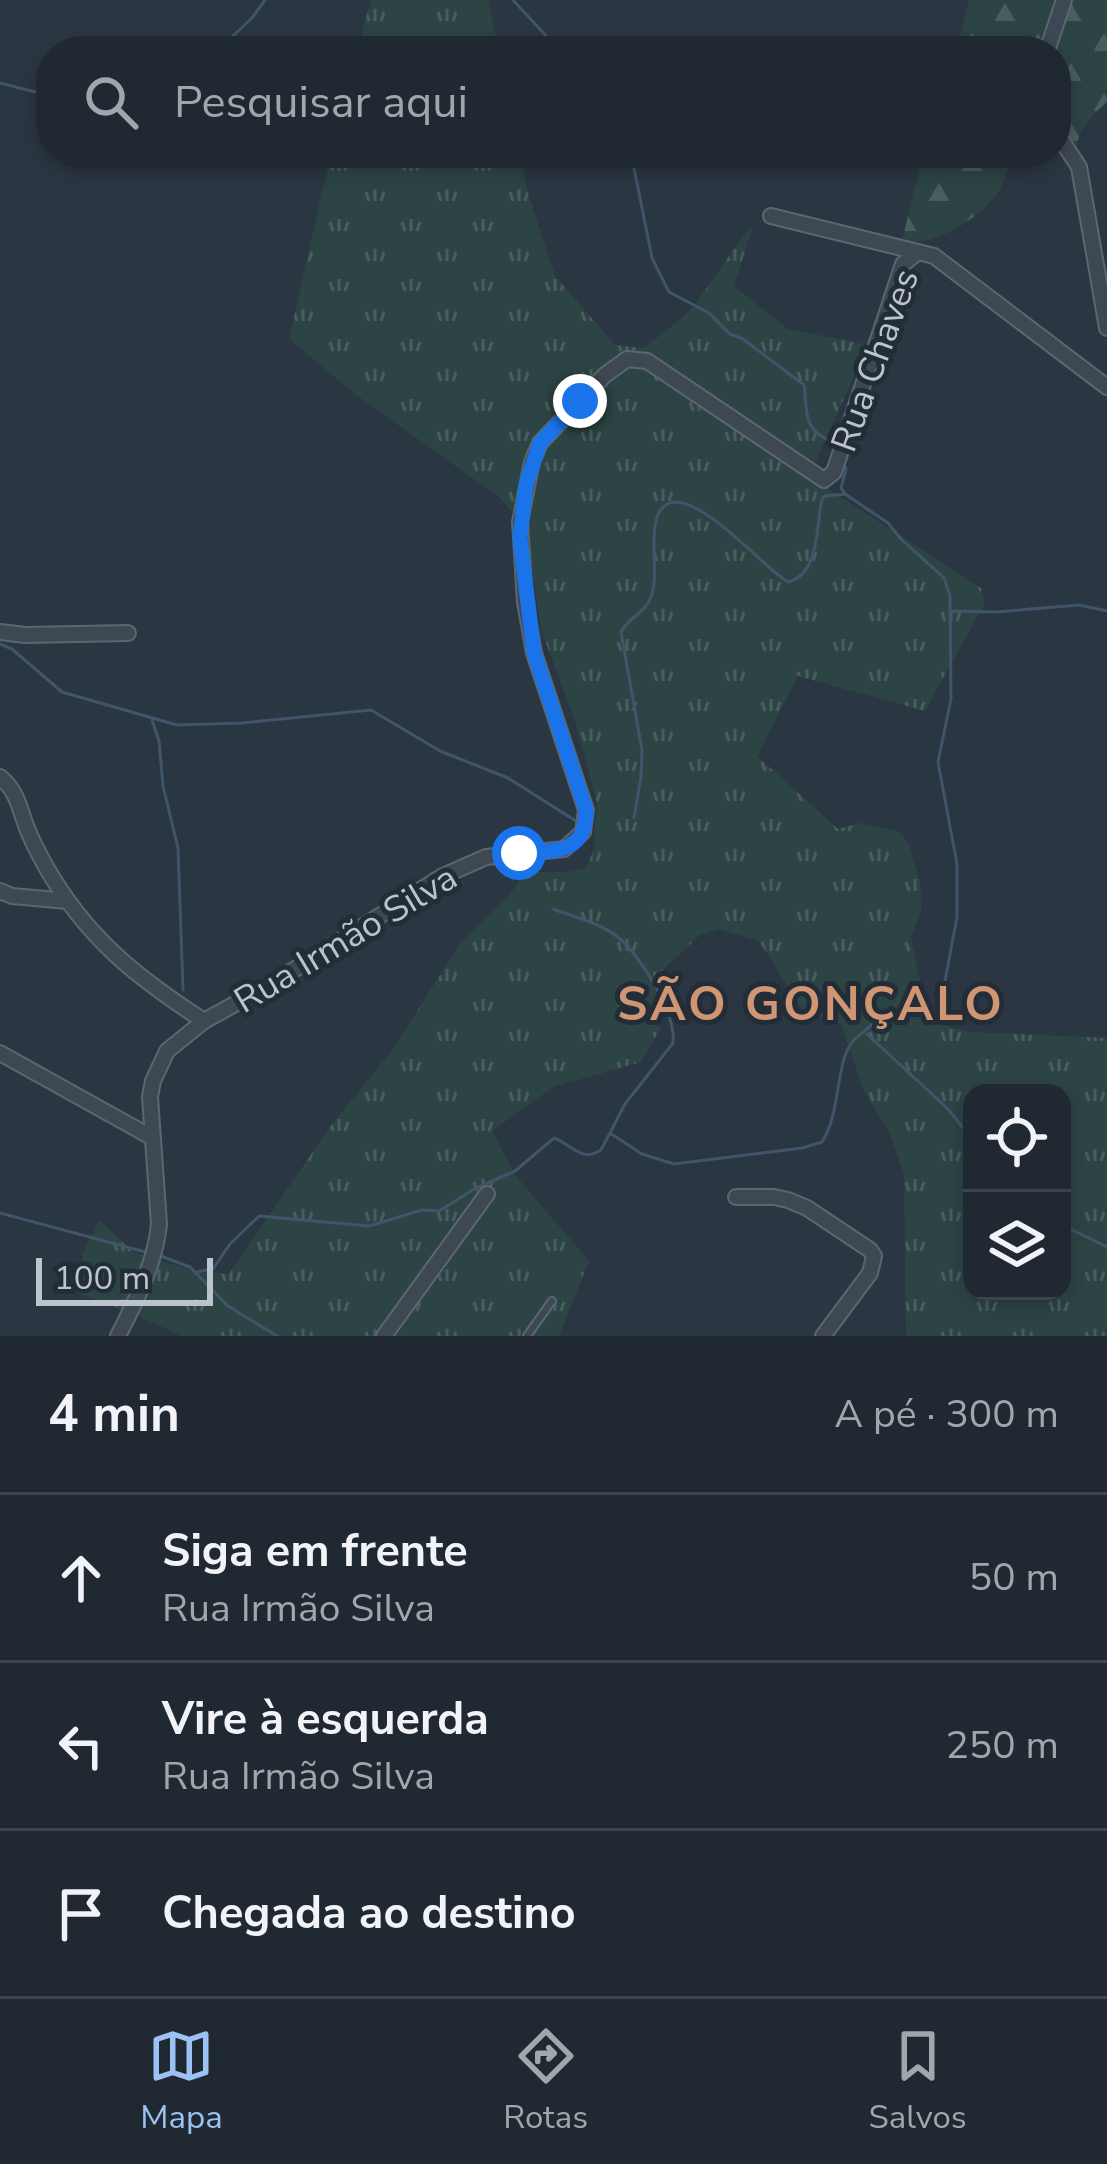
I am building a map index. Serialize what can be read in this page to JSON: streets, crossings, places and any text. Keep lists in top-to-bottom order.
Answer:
{
  "streets": {
    "street": ["Rua Chaves", "Rua Irmão Silva"]
  },
  "crossings": [
    ["Rua Chaves", "Rua Irmão Silva"]
  ],
  "districts": ["SÃO GONÇALO"],
  "scale_bar": "100 m",
  "page": {
    "search": "Pesquisar aqui",
    "scale": "100 m",
    "heading": ["4 min", "A pé · 300 m"],
    "list": [
      ["Siga em frente", "Rua Irmão Silva", "50 m"],
      ["Vire à esquerda", "Rua Irmão Silva", "250 m"],
      "Chegada ao destino"
    ],
    "nav": ["Mapa", "Rotas", "Salvos"]
  }
}
